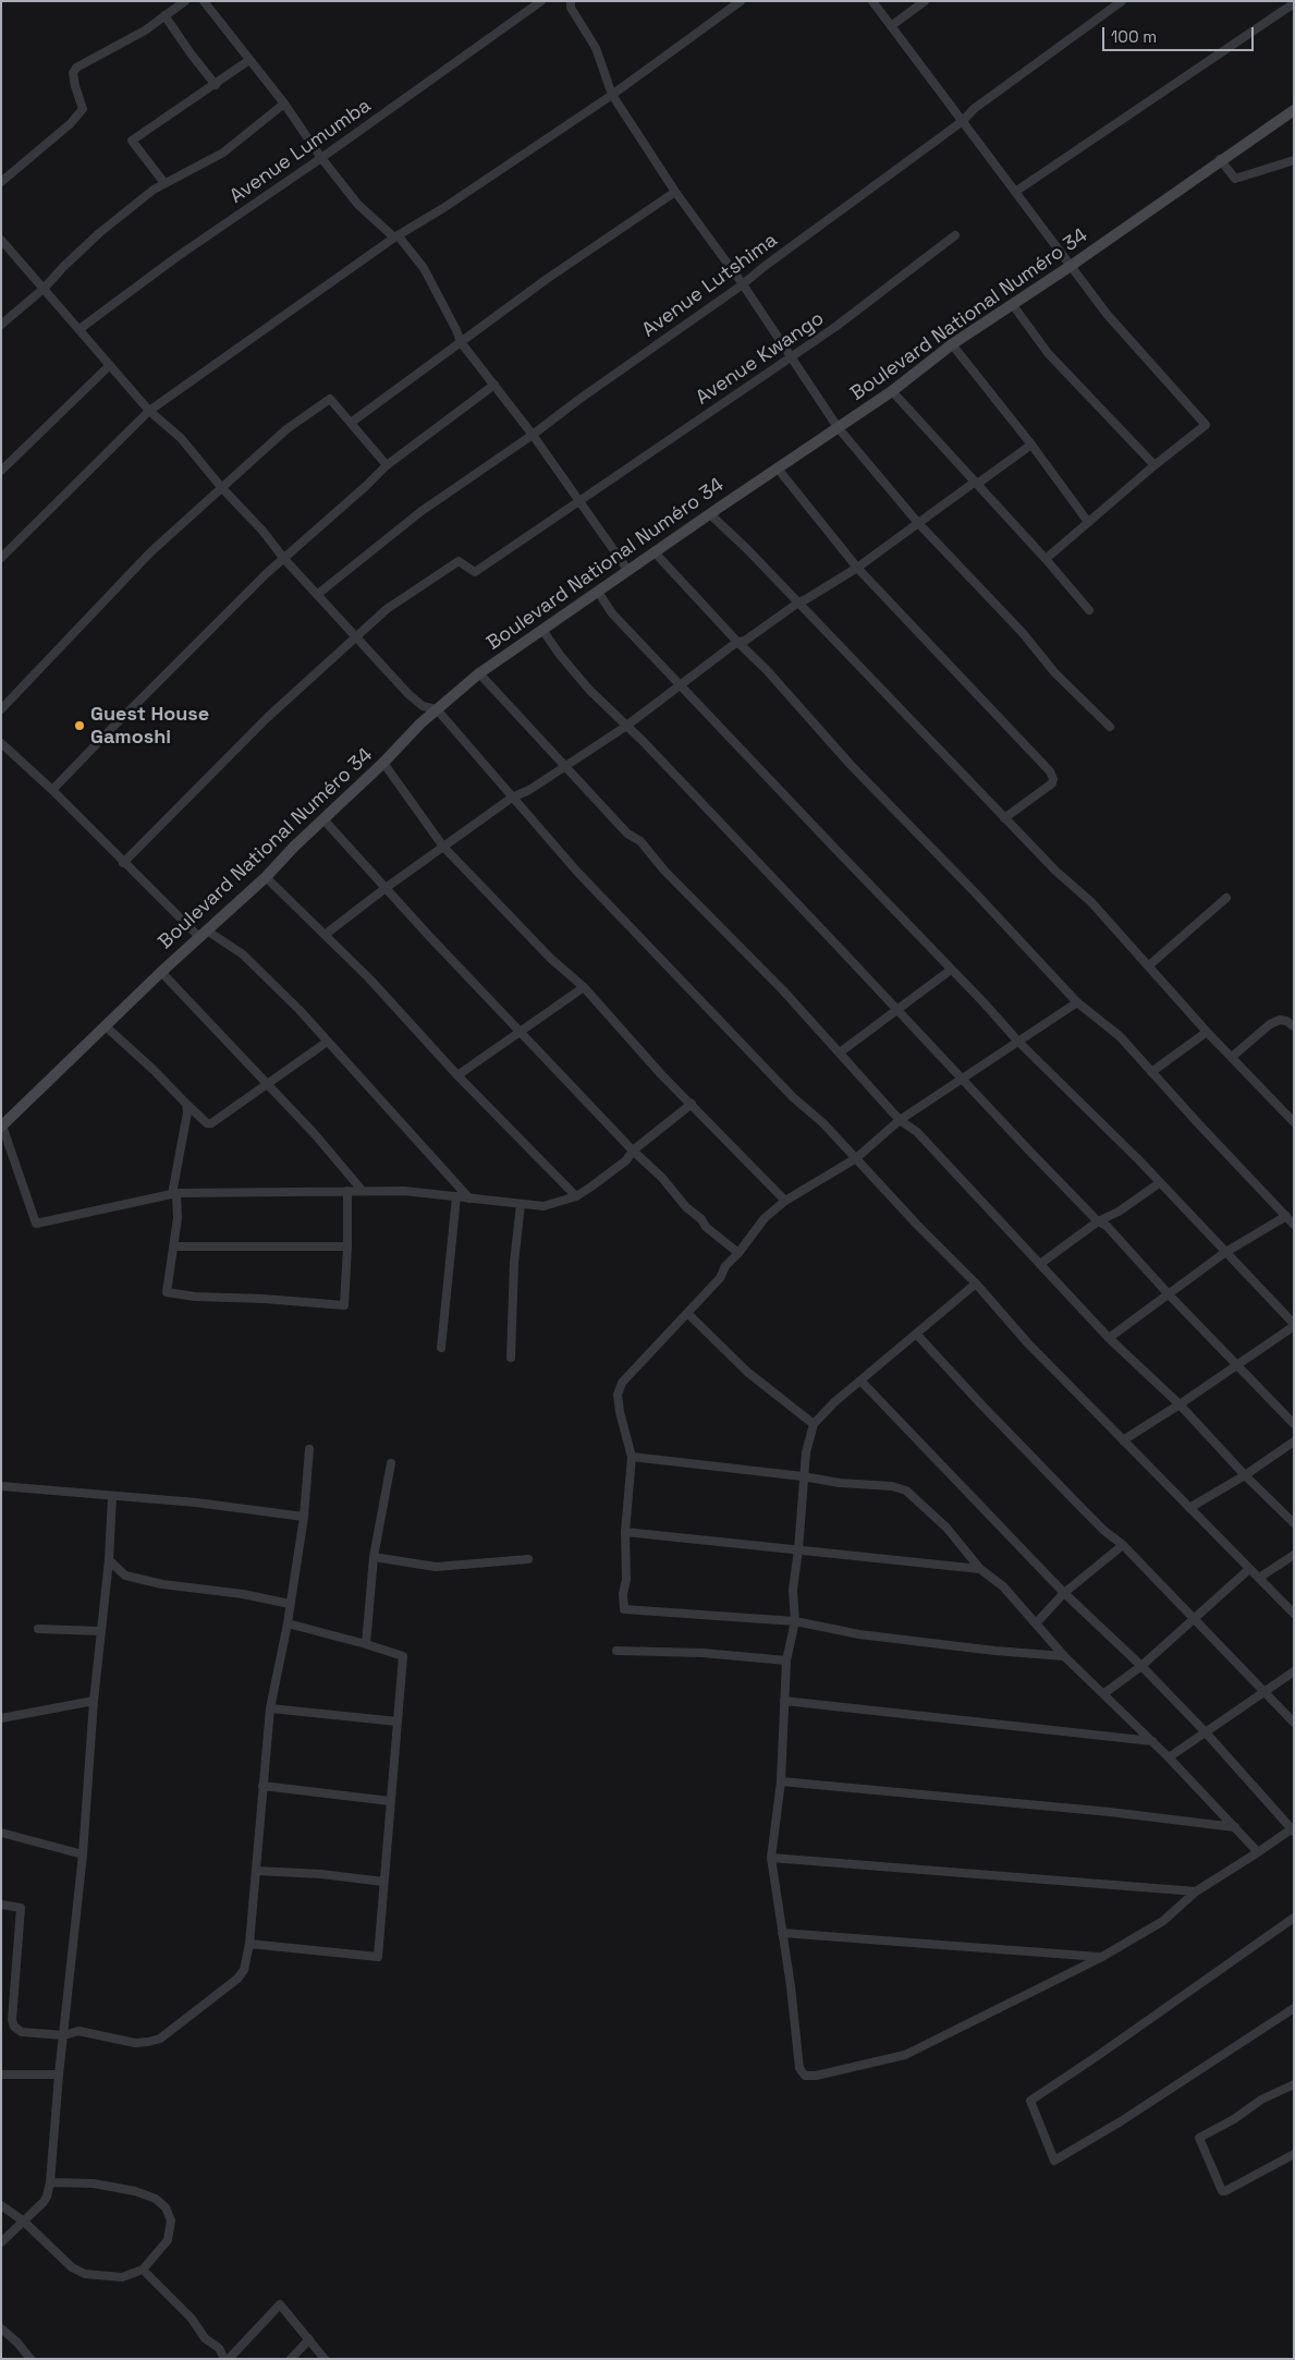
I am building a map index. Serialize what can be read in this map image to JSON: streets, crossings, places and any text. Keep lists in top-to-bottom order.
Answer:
{
  "streets": {
    "main road": ["Boulevard National Numéro 34"],
    "street": ["Avenue Lumumba", "Avenue Lutshima", "Avenue Kwango"]
  },
  "places": ["Guest House Gamoshi"],
  "scale_bar": "100 m"
}
